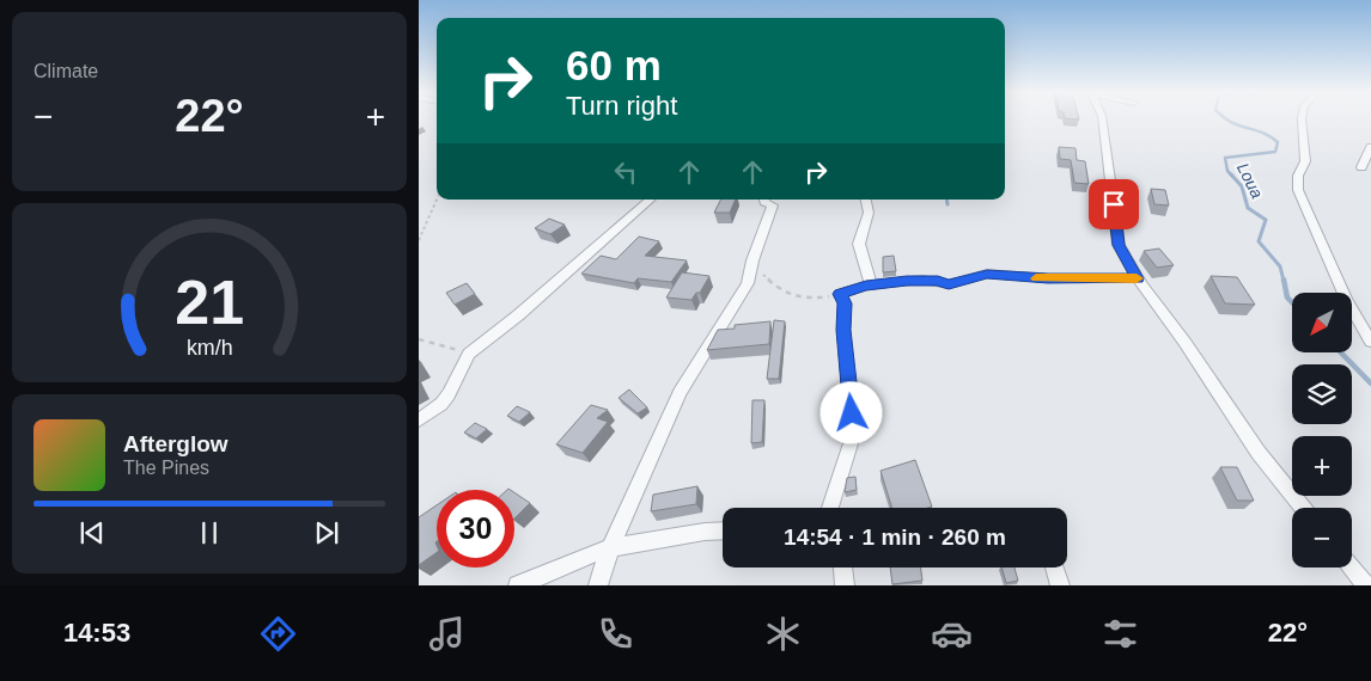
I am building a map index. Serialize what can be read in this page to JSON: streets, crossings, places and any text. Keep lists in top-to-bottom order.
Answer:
{
  "water": ["Loua"],
  "north": "bottom left",
  "page": {
    "tile": "Climate",
    "turn": ["60 m", "Turn right"],
    "heat": ["−", "22°", "+"],
    "map_buttons": ["+", "−"],
    "song": ["Afterglow", "The Pines"],
    "limit": "30",
    "trip": "14:54 · 1 min · 260 m",
    "tabs": ["14:53", "22°"],
    "gauge": ["21", "km/h"]
  }
}
